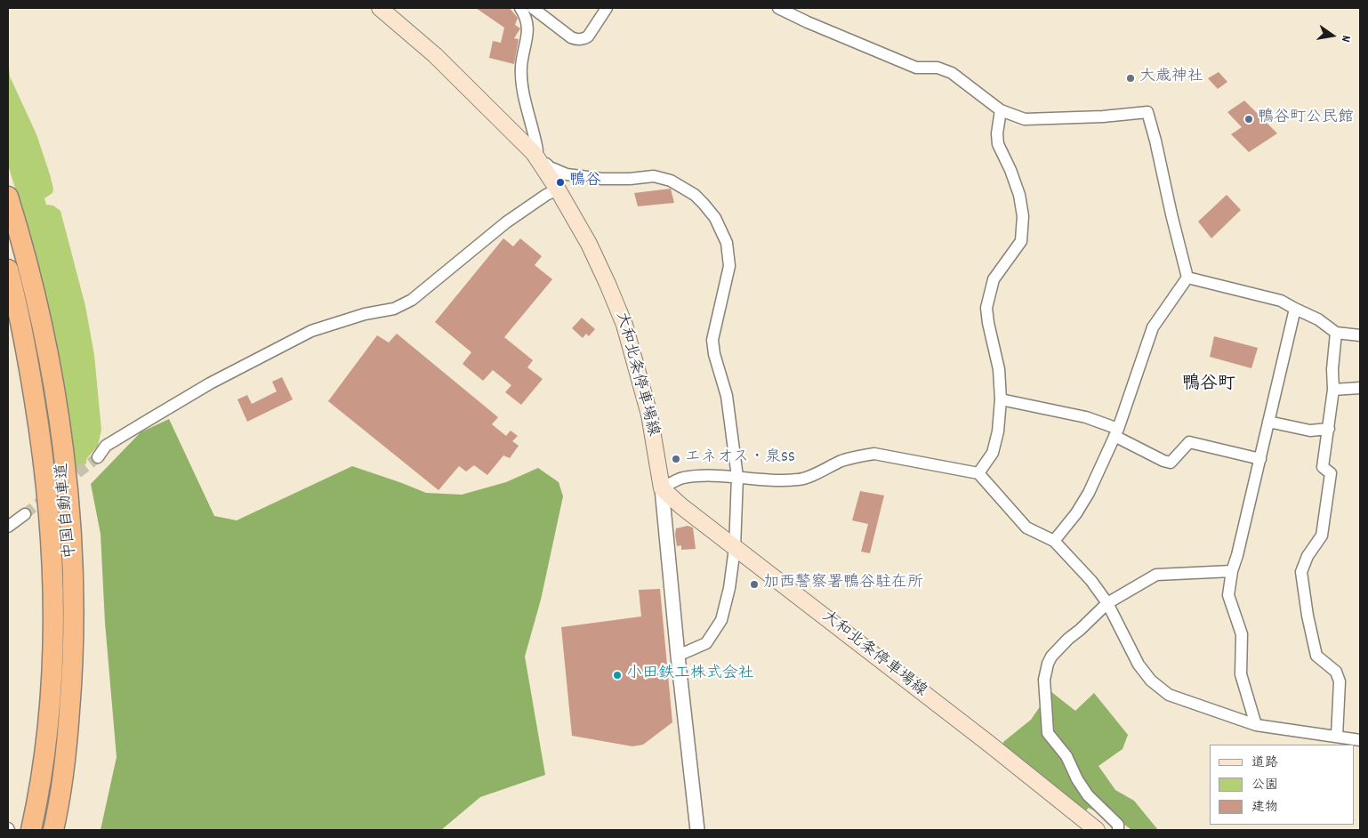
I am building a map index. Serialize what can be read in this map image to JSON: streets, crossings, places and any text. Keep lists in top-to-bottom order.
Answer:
{
  "streets": {
    "highway": ["中国自動車道"],
    "main road": ["大和北条停車場線"]
  },
  "districts": ["鴨谷町"],
  "places": [
    "大歳神社",
    "鴨谷町公民館",
    "鴨谷",
    "エネオス・泉SS",
    "加西警察署鴨谷駐在所",
    "小田鉄工株式会社"
  ],
  "legend": ["道路", "公園", "建物"],
  "north": "right"
}
